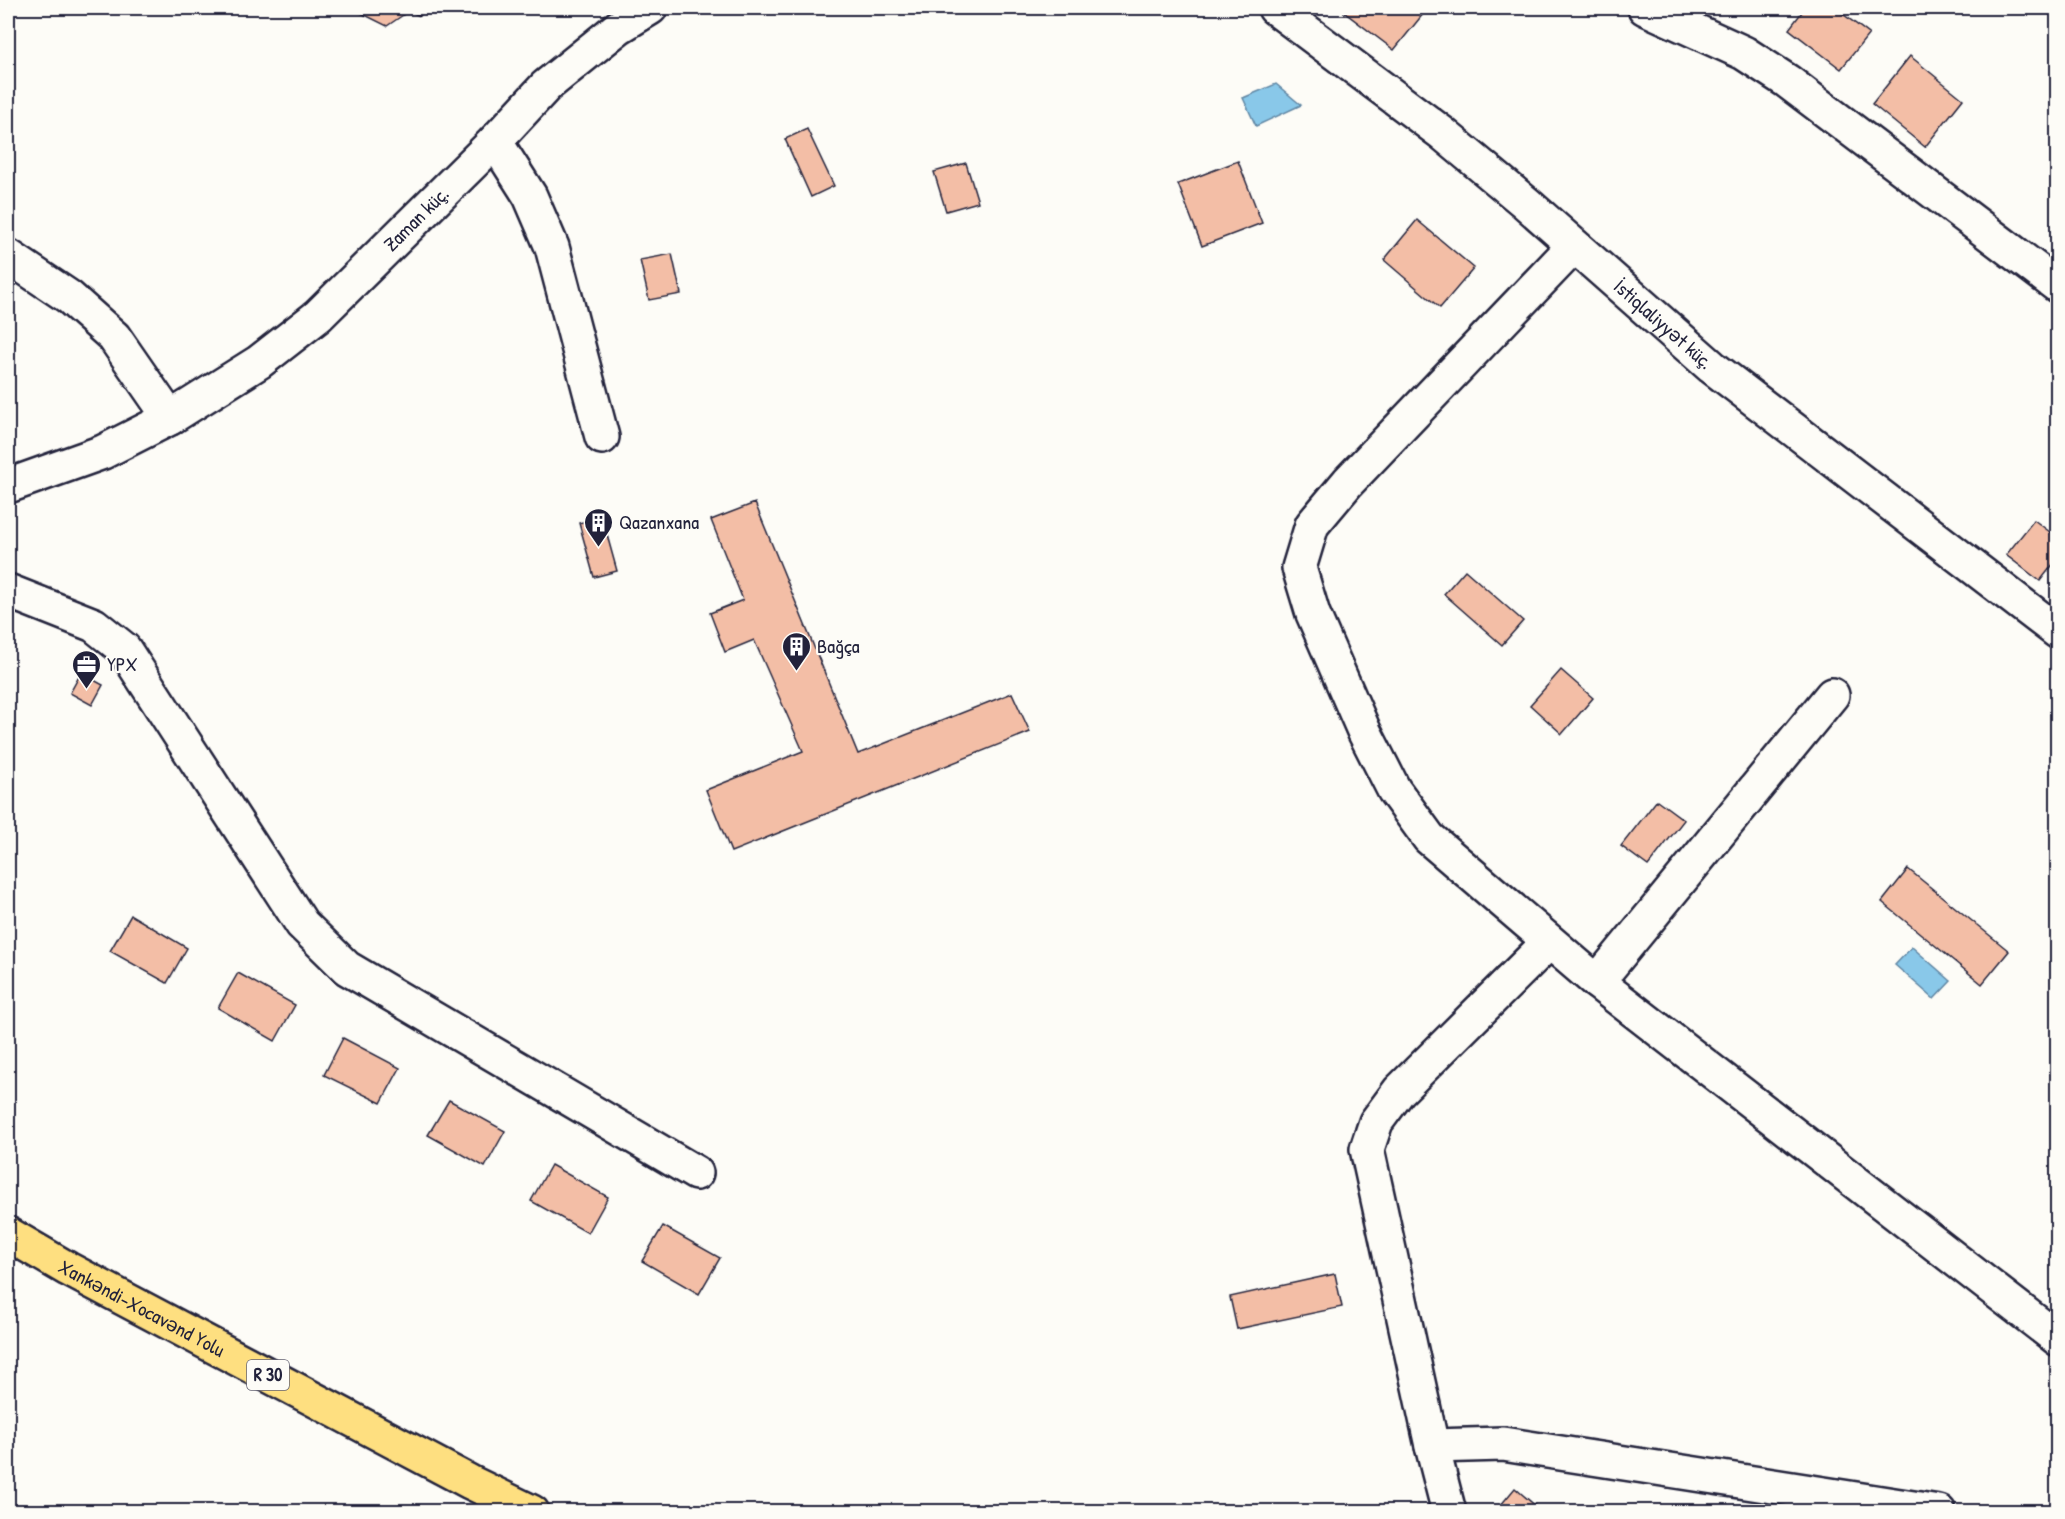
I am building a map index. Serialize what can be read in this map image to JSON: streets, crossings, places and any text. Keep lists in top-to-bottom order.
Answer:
{
  "streets": {
    "main road": ["Xankəndi-Xocavənd Yolu", "R 30"],
    "street": ["Zaman küç.", "İstiqlaliyyət küç."]
  },
  "places": {
    "building": ["Qazanxana", "Bağça"],
    "office": ["YPX"]
  }
}
